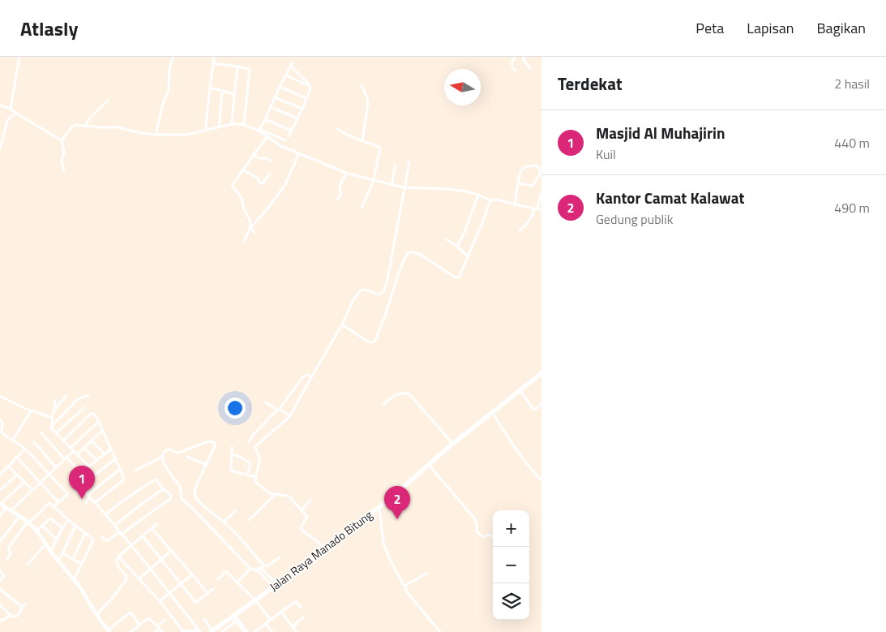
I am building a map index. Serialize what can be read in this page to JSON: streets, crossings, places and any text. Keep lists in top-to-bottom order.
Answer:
{
  "streets": {
    "highway": ["Jalan Raya Manado Bitung"]
  },
  "north": "left",
  "page": {
    "header": "Atlasly",
    "nav": ["Peta", "Lapisan", "Bagikan"],
    "heading": ["Terdekat", "2 hasil"],
    "list": [
      {
        "mark": "1",
        "name": "Masjid Al Muhajirin",
        "note": "Kuil",
        "value": "440 m"
      },
      {
        "mark": "2",
        "name": "Kantor Camat Kalawat",
        "note": "Gedung publik",
        "value": "490 m"
      }
    ],
    "pins": ["1", "2"],
    "map_buttons": ["+", "−"]
  }
}
